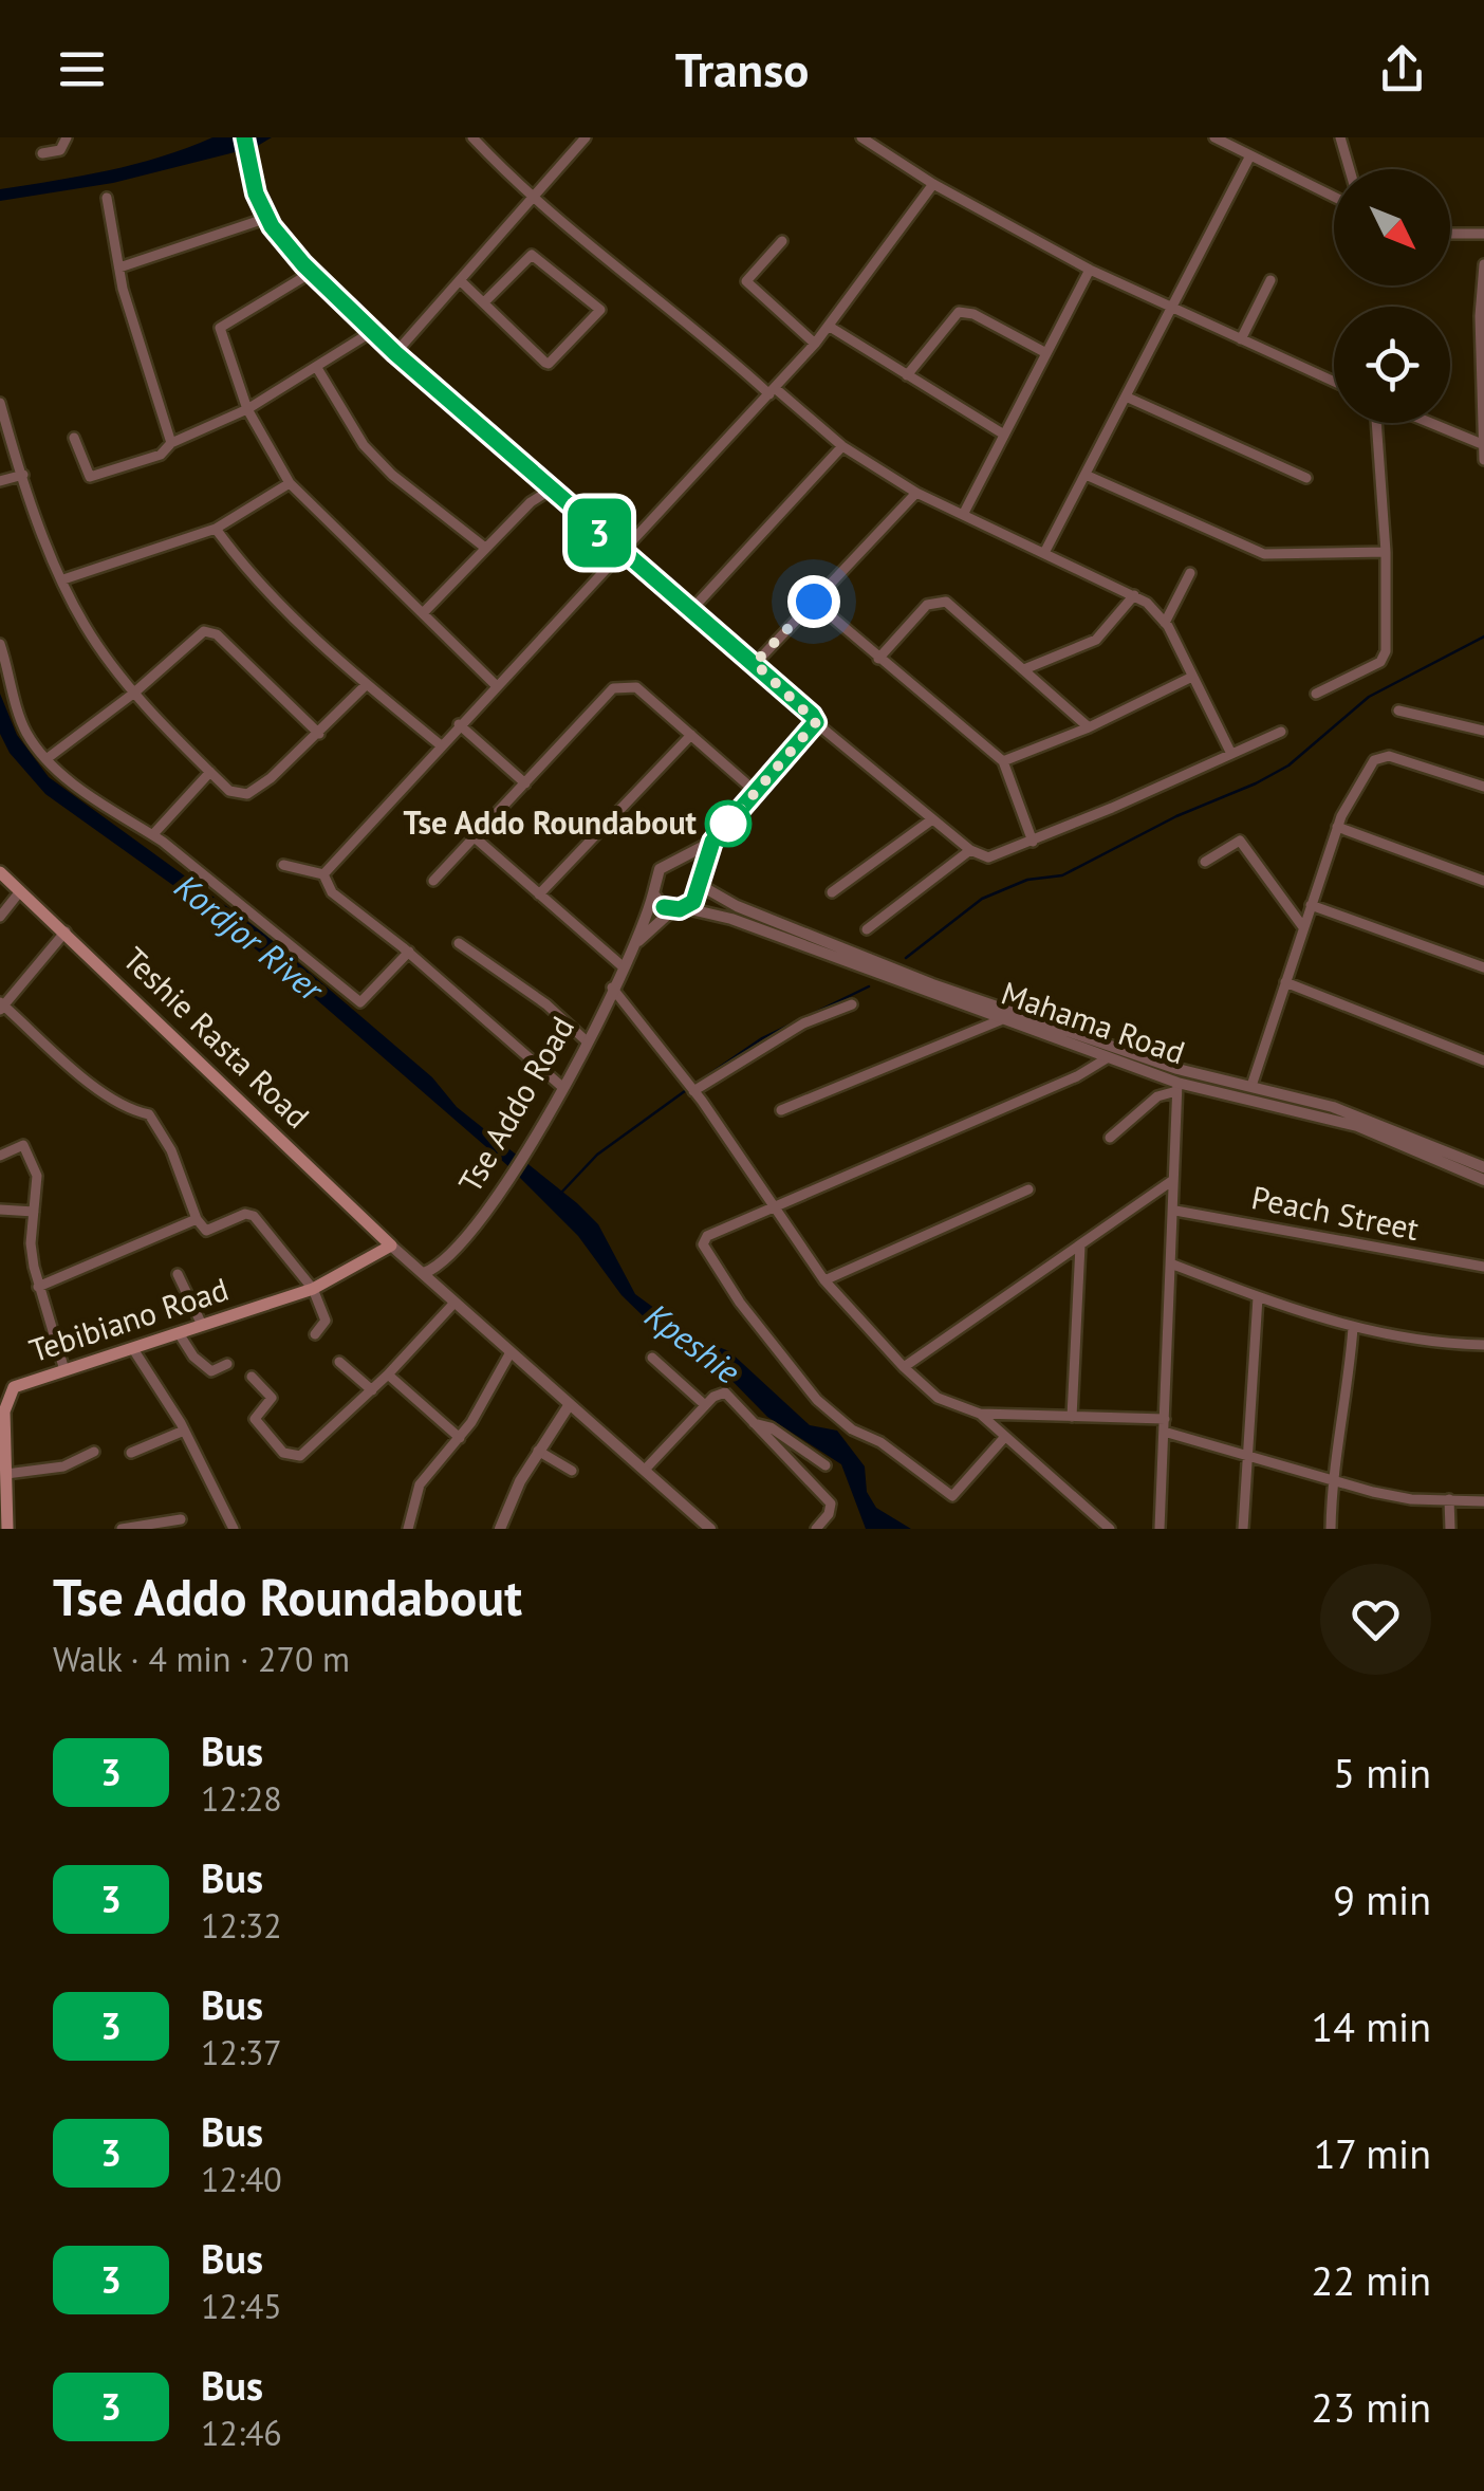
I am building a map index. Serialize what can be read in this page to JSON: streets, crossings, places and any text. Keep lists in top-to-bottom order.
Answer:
{
  "streets": {
    "main road": ["Teshie Rasta Road", "Tebibiano Road"],
    "street": ["Mahama Road", "Tse Addo Road", "Peach Street"]
  },
  "crossings": [
    ["Mahama Road", "Tse Addo Road"],
    ["Teshie Rasta Road", "Tebibiano Road"]
  ],
  "water": ["Kordjor River", "Kpeshie"],
  "places": ["Tse Addo Roundabout"],
  "lines": ["bus line 3"],
  "north": "bottom right",
  "page": {
    "header": "Transo",
    "on_map": "3",
    "heading": ["Tse Addo Roundabout", "Walk · 4 min · 270 m"],
    "list": [
      {
        "mark": "3",
        "name": "Bus",
        "note": "12:28",
        "value": "5 min"
      },
      {
        "mark": "3",
        "name": "Bus",
        "note": "12:32",
        "value": "9 min"
      },
      {
        "mark": "3",
        "name": "Bus",
        "note": "12:37",
        "value": "14 min"
      },
      {
        "mark": "3",
        "name": "Bus",
        "note": "12:40",
        "value": "17 min"
      },
      {
        "mark": "3",
        "name": "Bus",
        "note": "12:45",
        "value": "22 min"
      },
      {
        "mark": "3",
        "name": "Bus",
        "note": "12:46",
        "value": "23 min"
      }
    ]
  }
}
